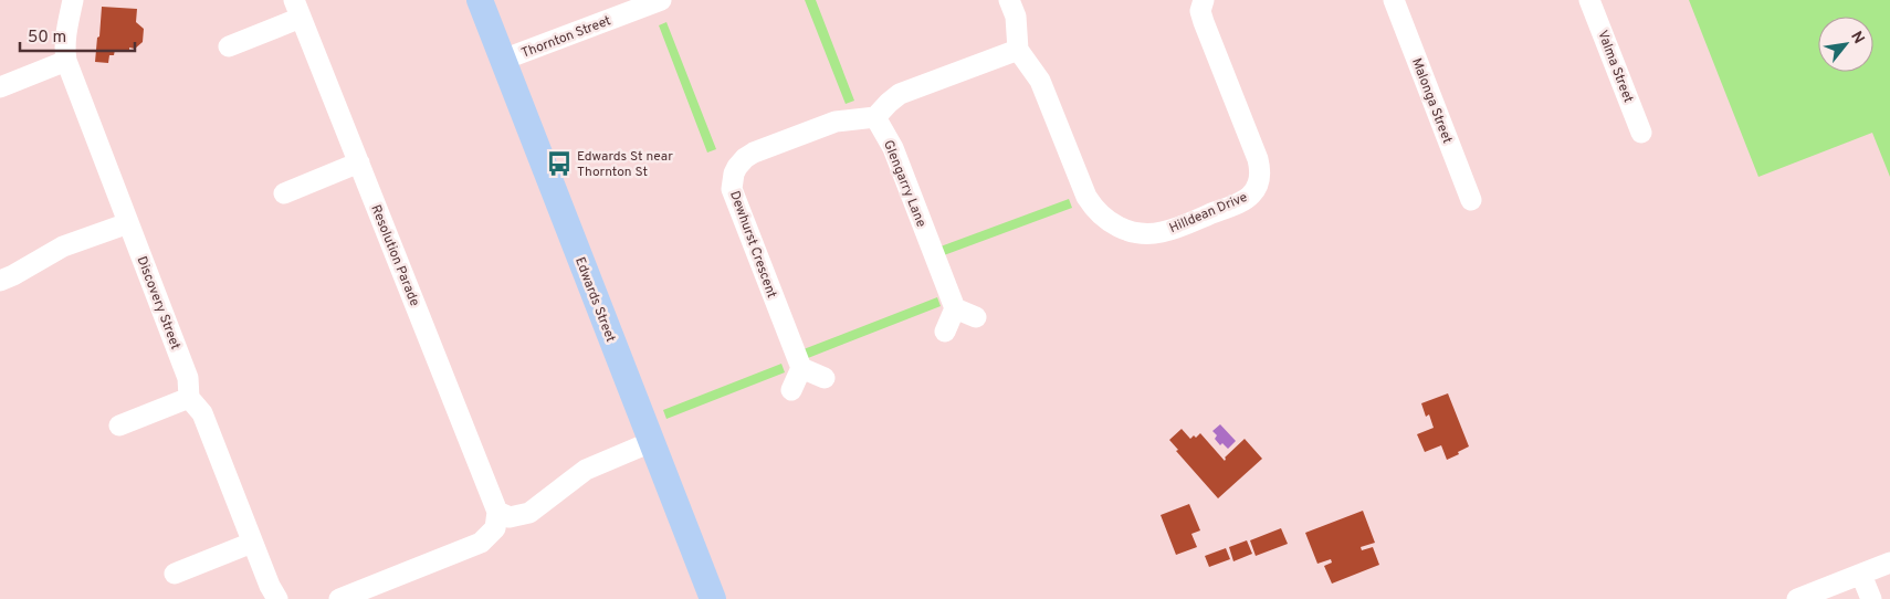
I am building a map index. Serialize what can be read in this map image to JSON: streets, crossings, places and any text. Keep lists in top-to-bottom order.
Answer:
{
  "streets": {
    "main road": ["Edwards Street"],
    "street": [
      "Thornton Street",
      "Valma Street",
      "Malonga Street",
      "Glengarry Lane",
      "Hilldean Drive",
      "Dewhurst Crescent",
      "Resolution Parade",
      "Discovery Street"
    ]
  },
  "crossings": [
    ["Thornton Street", "Edwards Street"],
    ["Glengarry Lane", "Dewhurst Crescent"]
  ],
  "places": {
    "bus stop": ["Edwards St near Thornton St"]
  },
  "scale_bar": "50 m",
  "north": "top right"
}
